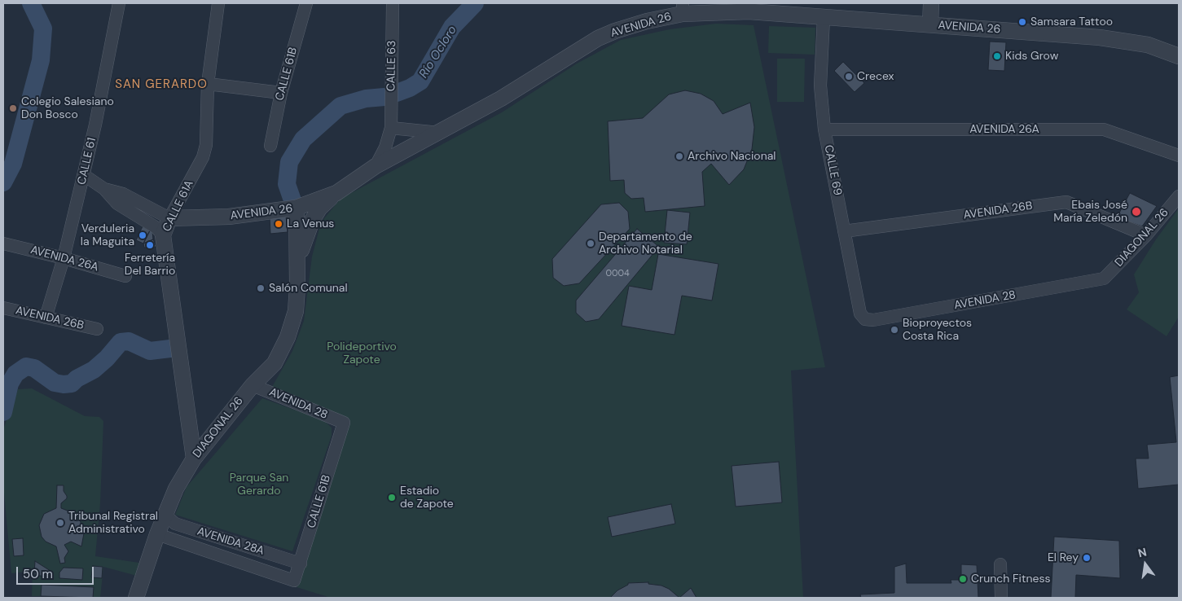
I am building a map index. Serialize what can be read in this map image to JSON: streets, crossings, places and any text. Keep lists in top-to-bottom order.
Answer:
{
  "streets": {
    "street": [
      "AVENIDA 26",
      "CALLE 63",
      "CALLE 61B",
      "AVENIDA 26A",
      "CALLE 61",
      "CALLE 69",
      "CALLE 61A",
      "AVENIDA 26B",
      "DIAGONAL 26",
      "AVENIDA 28",
      "AVENIDA 28A"
    ]
  },
  "crossings": [
    ["AVENIDA 26", "CALLE 63"],
    ["AVENIDA 26", "CALLE 61"],
    ["AVENIDA 26", "CALLE 69"],
    ["AVENIDA 26", "CALLE 61A"],
    ["AVENIDA 26", "DIAGONAL 26"],
    ["CALLE 61B", "AVENIDA 28"],
    ["CALLE 61B", "AVENIDA 28A"],
    ["AVENIDA 26A", "CALLE 61"],
    ["AVENIDA 26A", "CALLE 69"],
    ["CALLE 61", "AVENIDA 26B"],
    ["CALLE 69", "AVENIDA 26B"],
    ["CALLE 69", "AVENIDA 28"],
    ["CALLE 61A", "DIAGONAL 26"],
    ["AVENIDA 26B", "DIAGONAL 26"],
    ["DIAGONAL 26", "AVENIDA 28"],
    ["DIAGONAL 26", "AVENIDA 28A"]
  ],
  "districts": ["SAN GERARDO"],
  "water": ["Río Ocloro"],
  "parks": ["Polideportivo Zapote", "Parque San Gerardo"],
  "places": [
    "Samsara Tattoo",
    "Kids Grow",
    "Crecex",
    "Colegio Salesiano Don Bosco",
    "Archivo Nacional",
    "Ebais José María Zeledón",
    "La Venus",
    "Verduleria la Maguita",
    "Departamento de Archivo Notarial",
    "Ferretería Del Barrio",
    "Salón Comunal",
    "Bioproyectos Costa Rica",
    "Estadio de Zapote",
    "Tribunal Registral Administrativo",
    "El Rey",
    "Crunch Fitness"
  ],
  "house_numbers": ["0004"],
  "scale_bar": "50 m",
  "north": "top"
}
